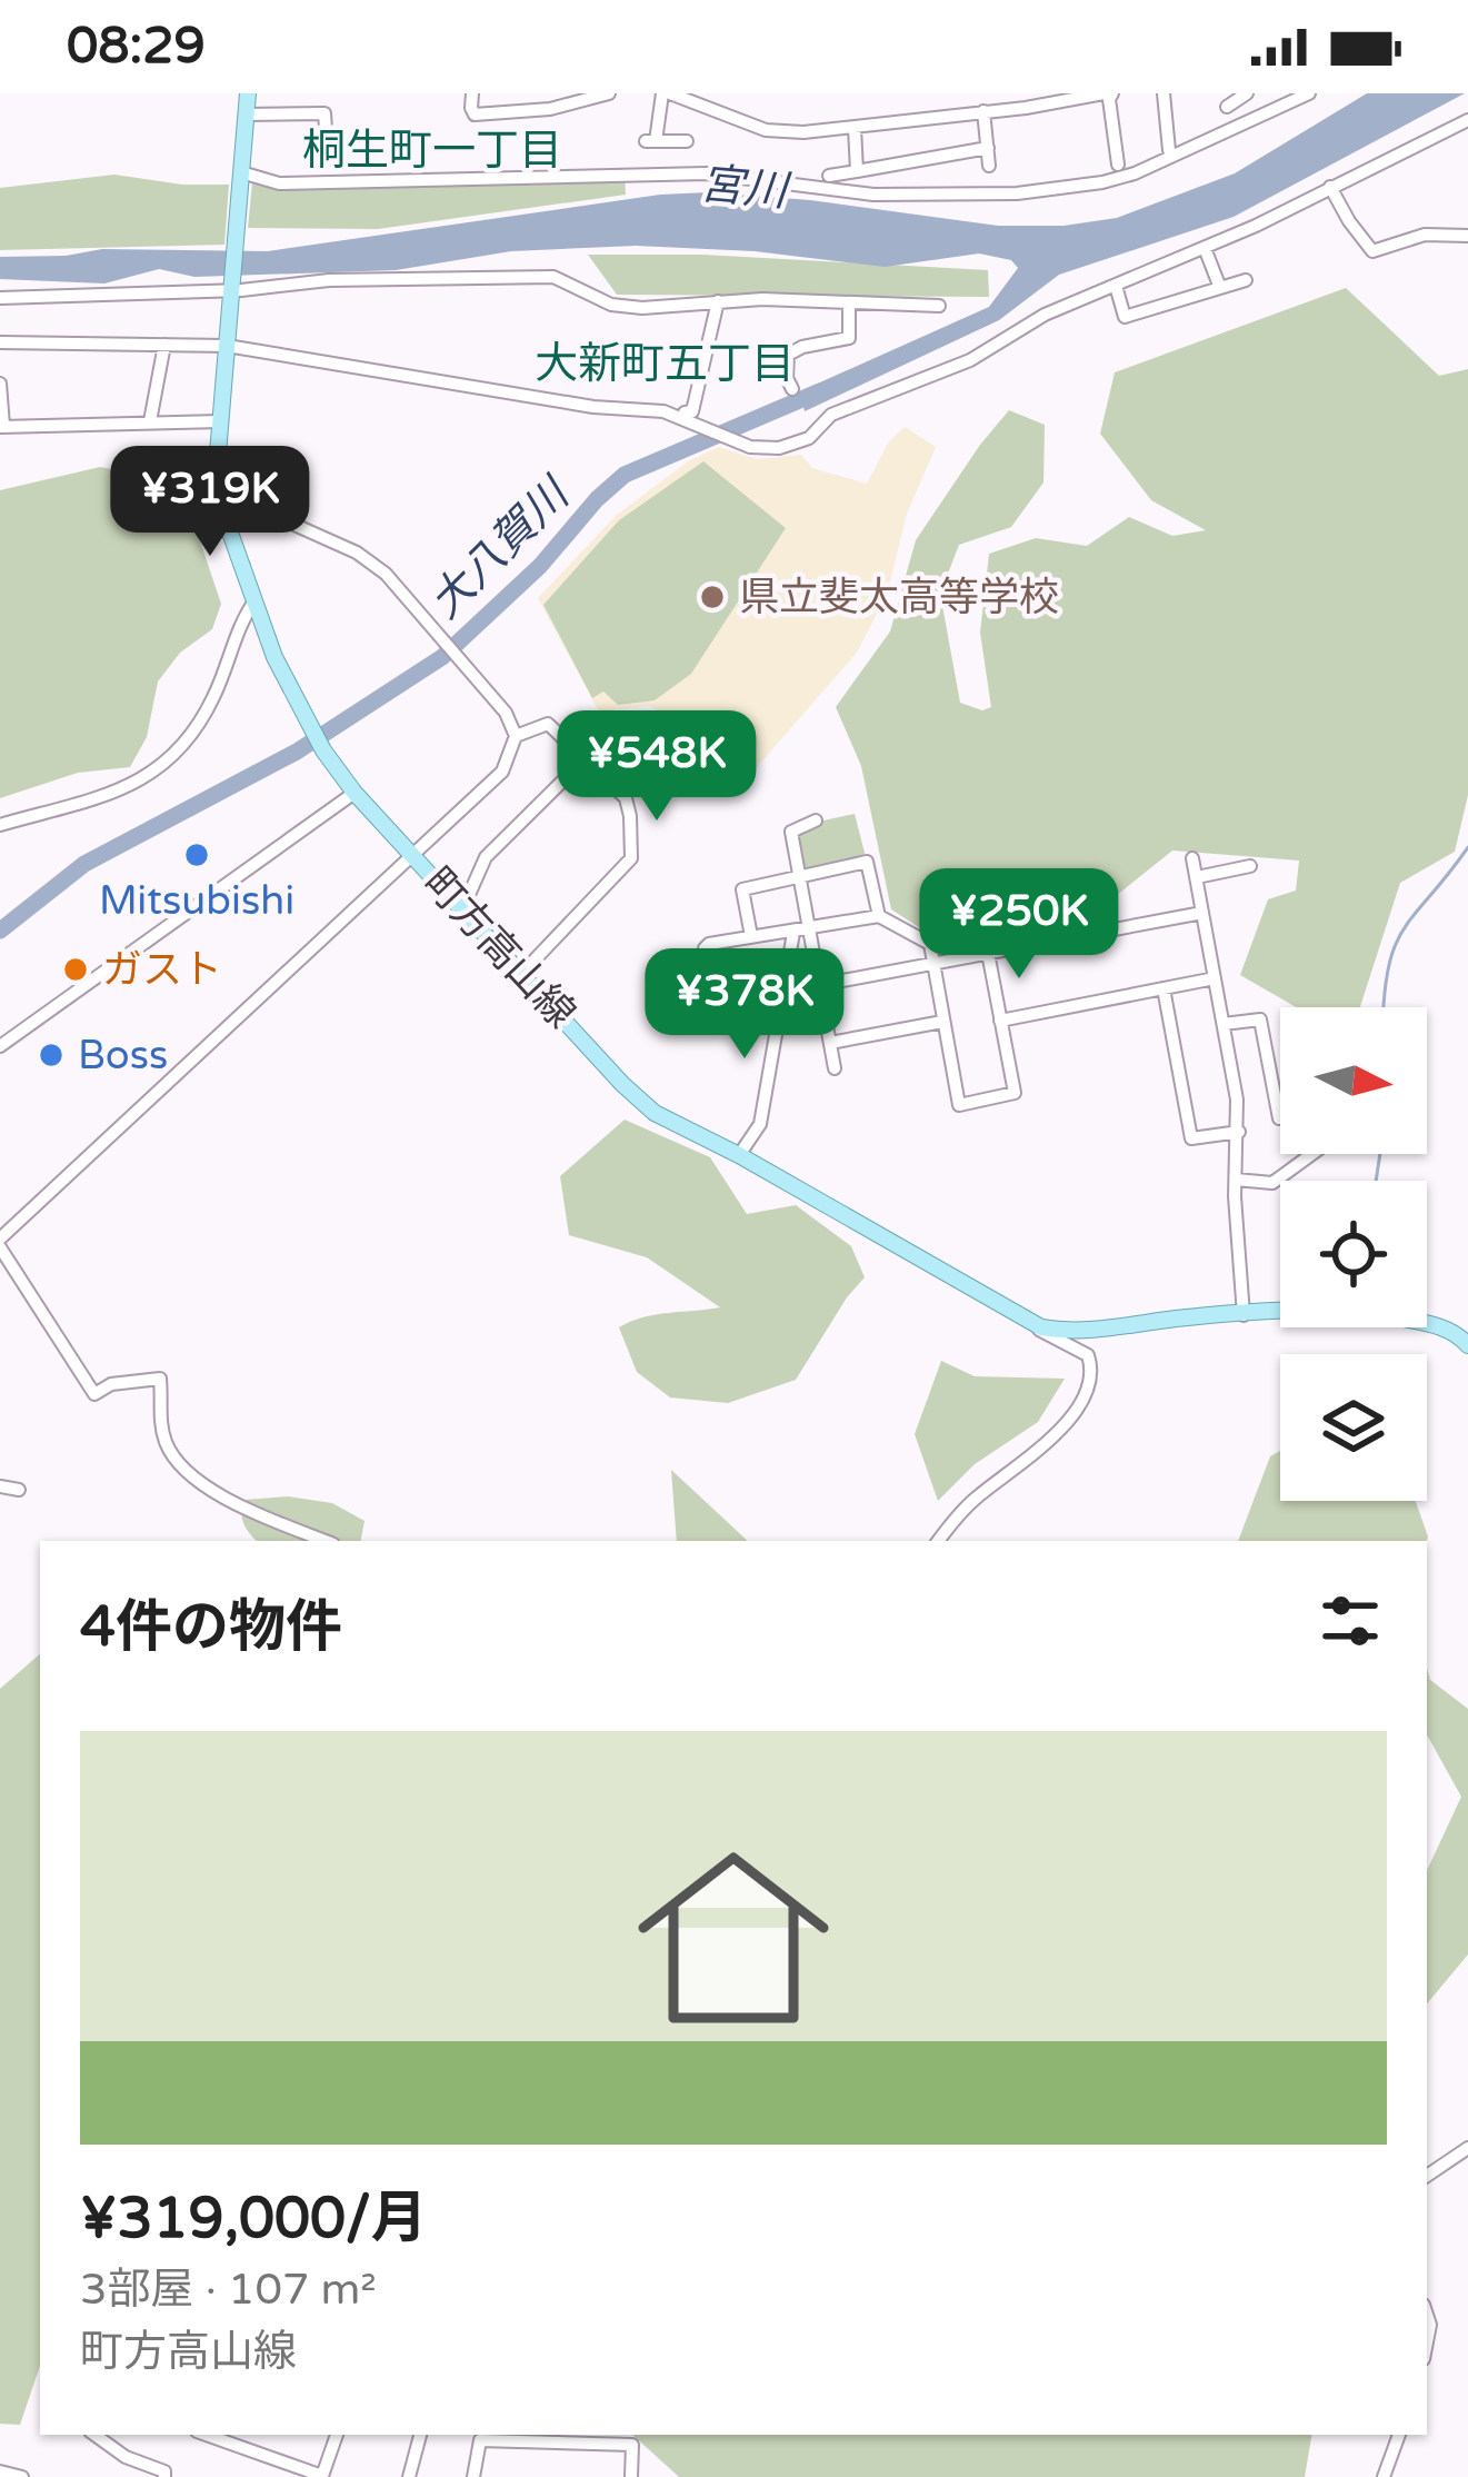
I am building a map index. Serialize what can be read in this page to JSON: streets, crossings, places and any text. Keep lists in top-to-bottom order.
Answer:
{
  "streets": {
    "main road": ["町方高山線"]
  },
  "districts": ["桐生町一丁目", "大新町五丁目"],
  "water": ["宮川", "大八賀川"],
  "places": [
    "県立斐太高等学校",
    "Mitsubishi",
    "ガスト",
    "Boss"
  ],
  "north": "right",
  "page": {
    "status": "08:29",
    "price": [
      "¥319K",
      "¥548K",
      "¥250K",
      "¥378K"
    ],
    "heading": "4件の物件",
    "list": [
      {
        "name": "¥319,000/月",
        "note": "3部屋 · 107 m² · 町方高山線"
      }
    ]
  }
}
